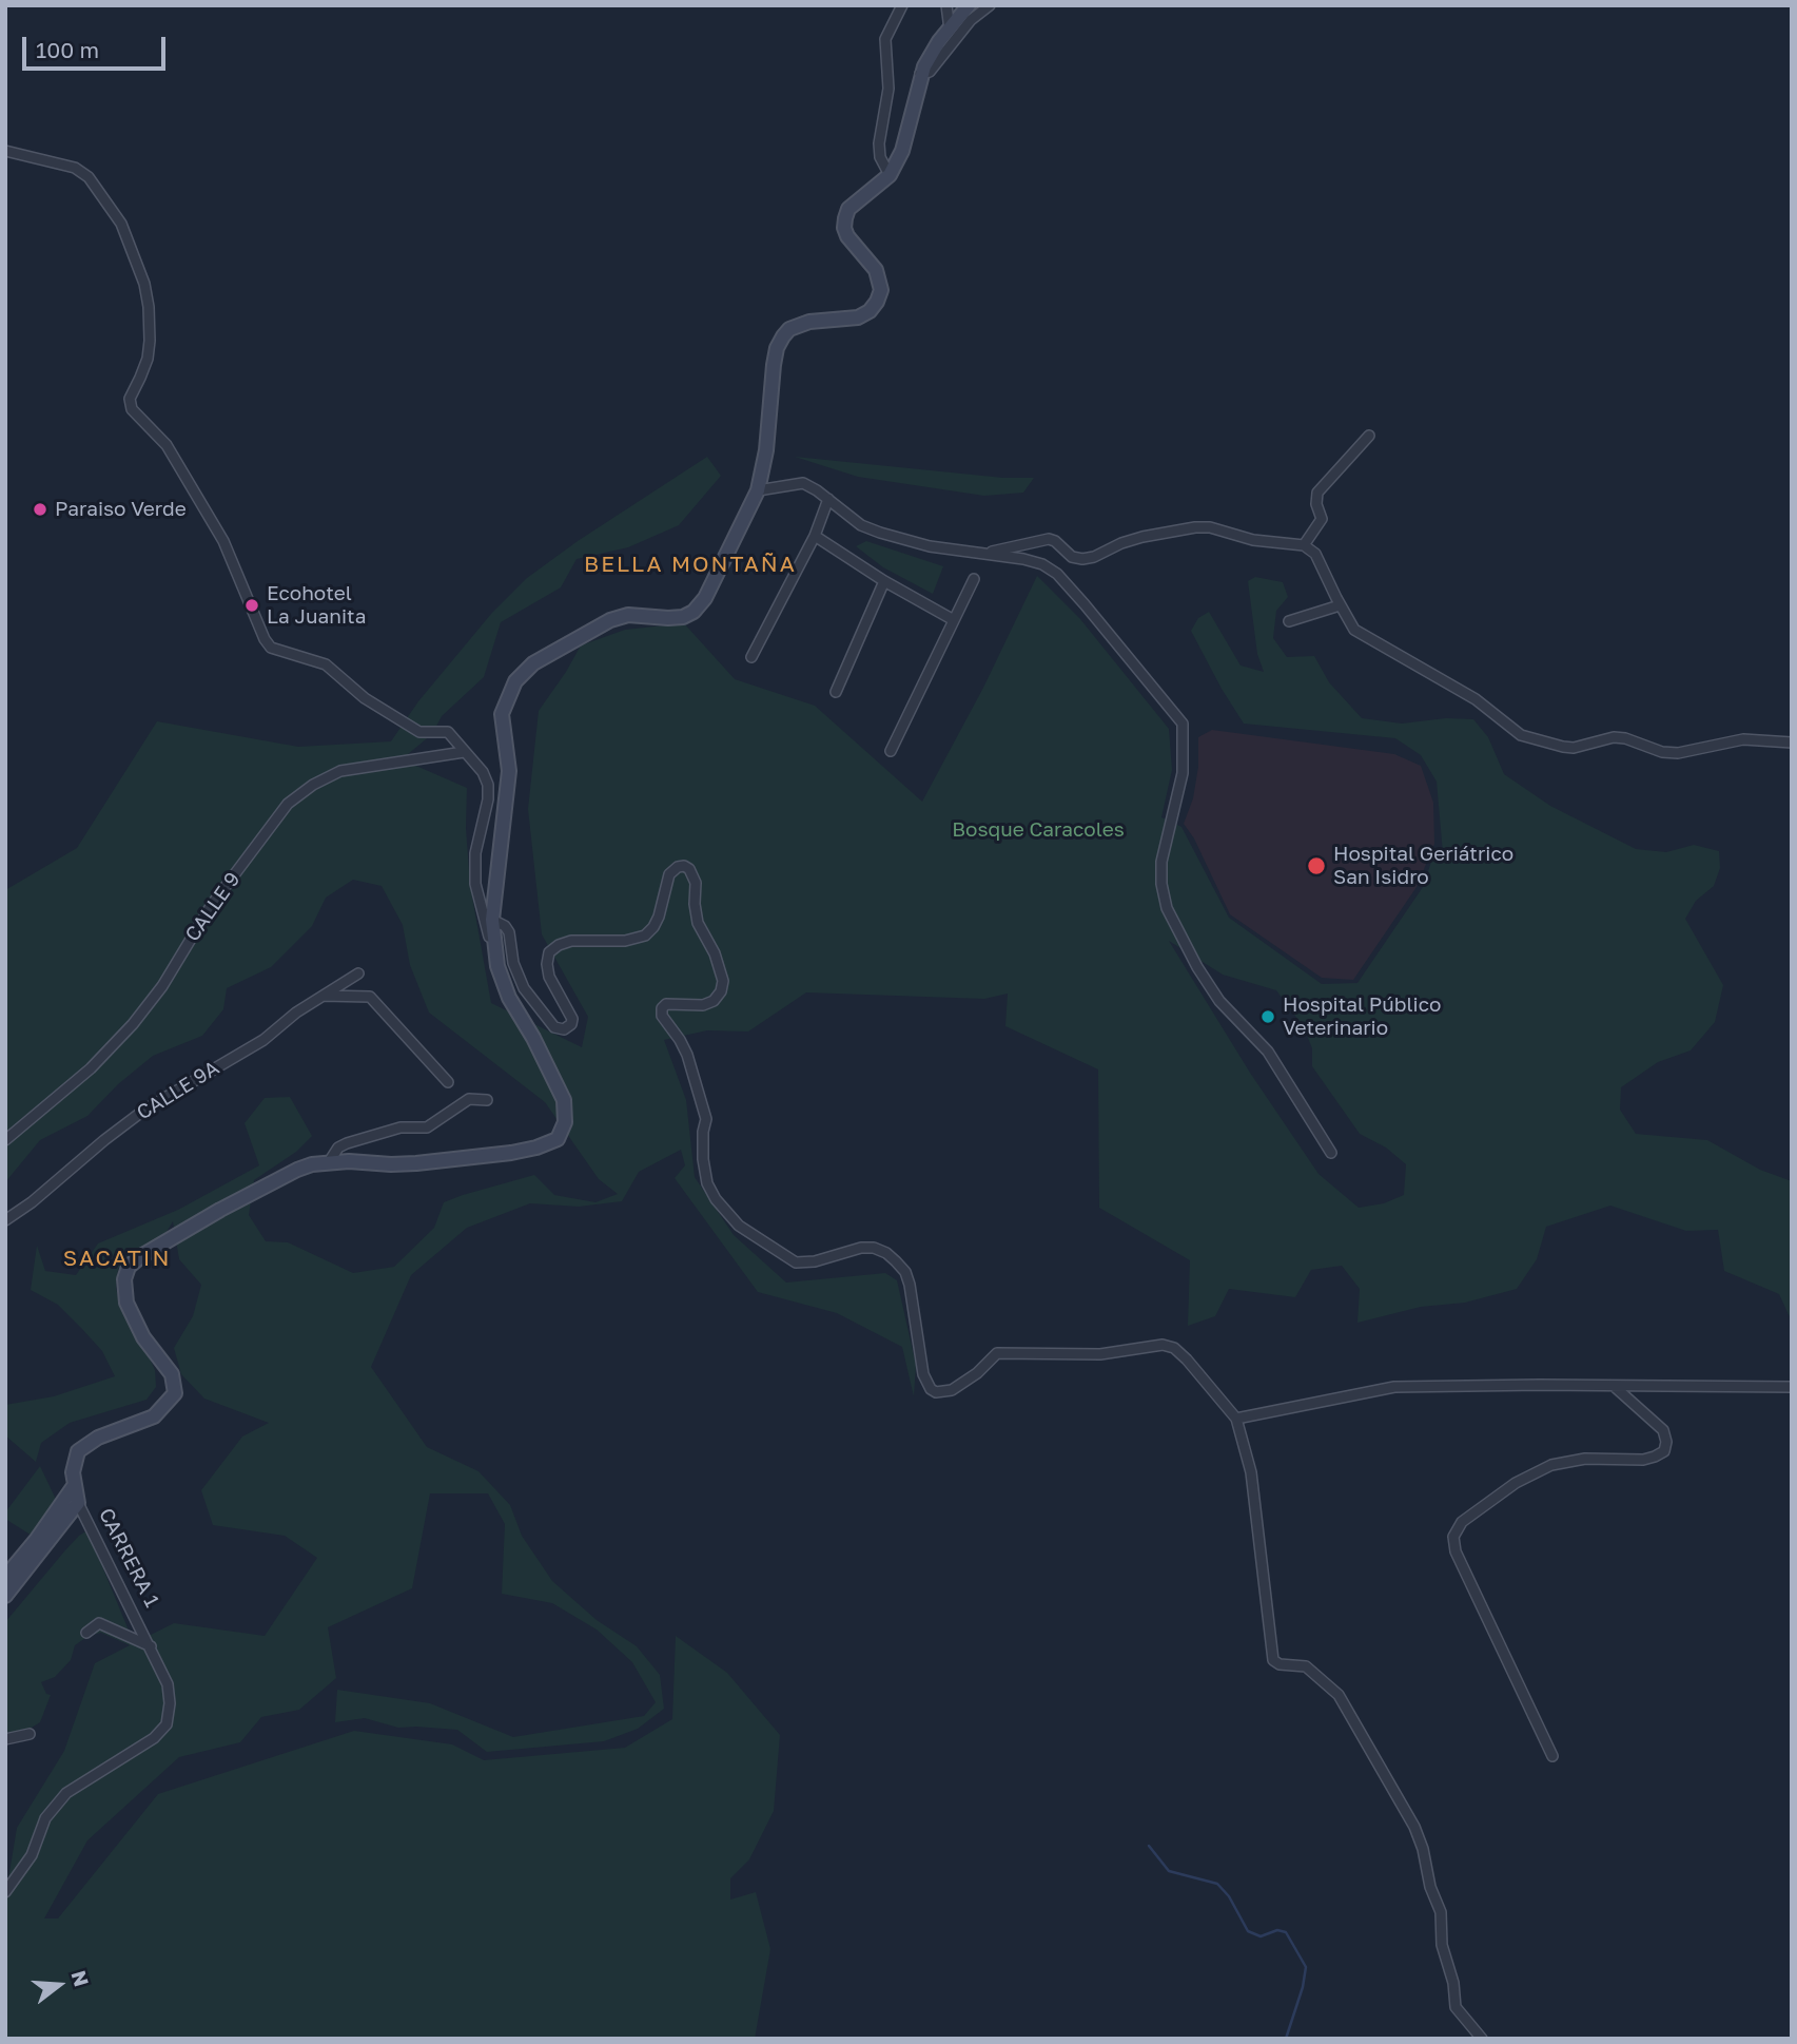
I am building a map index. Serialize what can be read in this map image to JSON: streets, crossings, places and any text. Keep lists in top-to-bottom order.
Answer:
{
  "streets": {
    "main road": ["CARRERA 1"],
    "street": ["CALLE 9", "CALLE 9A"]
  },
  "districts": ["BELLA MONTAÑA", "SACATIN"],
  "parks": ["Bosque Caracoles"],
  "places": [
    "Paraiso Verde",
    "Ecohotel La Juanita",
    "Hospital Geriátrico San Isidro",
    "Hospital Público Veterinario"
  ],
  "scale_bar": "100 m",
  "north": "right"
}
